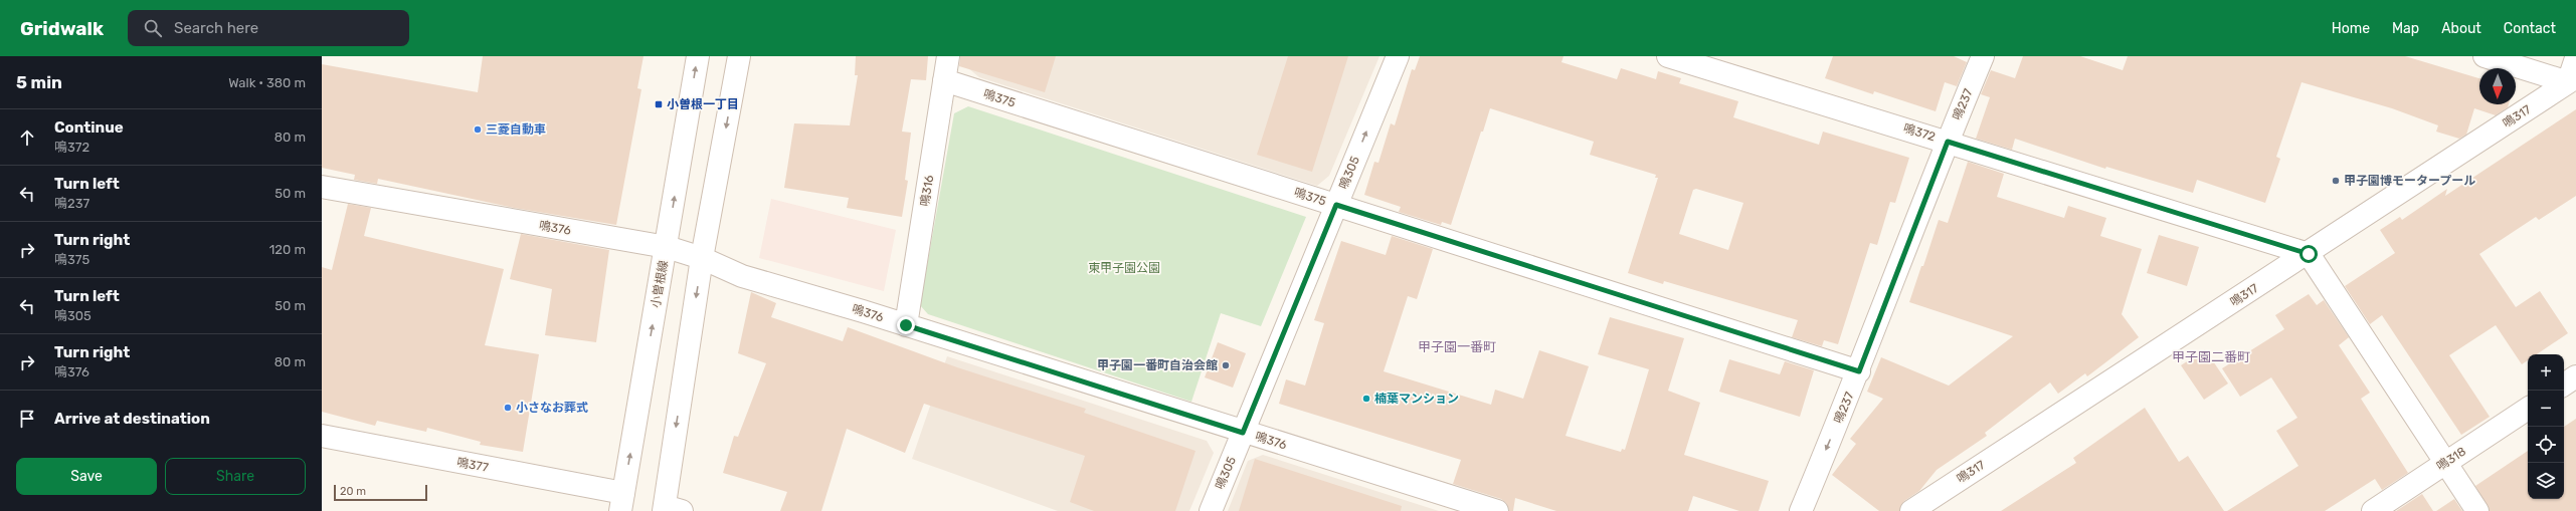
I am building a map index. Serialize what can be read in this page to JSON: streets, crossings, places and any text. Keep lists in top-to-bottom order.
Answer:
{
  "streets": {
    "street": [
      "鳴375",
      "鳴237",
      "鳴317",
      "鳴372",
      "鳴305",
      "鳴316",
      "鳴376",
      "小曽根線",
      "鳴318",
      "鳴377"
    ]
  },
  "crossings": [
    ["鳴375", "鳴237"],
    ["鳴375", "鳴305"],
    ["鳴375", "鳴316"],
    ["鳴237", "鳴372"],
    ["鳴317", "鳴372"],
    ["鳴305", "鳴376"],
    ["鳴316", "鳴376"],
    ["鳴376", "小曽根線"],
    ["小曽根線", "鳴377"]
  ],
  "districts": ["甲子園一番町", "甲子園二番町"],
  "parks": ["東甲子園公園"],
  "places": {
    "transit": ["小曽根一丁目"],
    "other": [
      "三菱自動車",
      "甲子園博モータープール",
      "甲子園一番町自治会館",
      "楠葉マンション",
      "小さなお葬式"
    ]
  },
  "scale_bar": "20 m",
  "north": "bottom",
  "page": {
    "header": "Gridwalk",
    "search": "Search here",
    "nav": [
      "Home",
      "Map",
      "About",
      "Contact"
    ],
    "heading": ["5 min", "Walk · 380 m"],
    "list": [
      ["Continue", "鳴372", "80 m"],
      ["Turn left", "鳴237", "50 m"],
      ["Turn right", "鳴375", "120 m"],
      ["Turn left", "鳴305", "50 m"],
      ["Turn right", "鳴376", "80 m"],
      "Arrive at destination"
    ],
    "map_buttons": ["+", "−"],
    "buttons": ["Save", "Share"],
    "scale": "20 m"
  }
}
